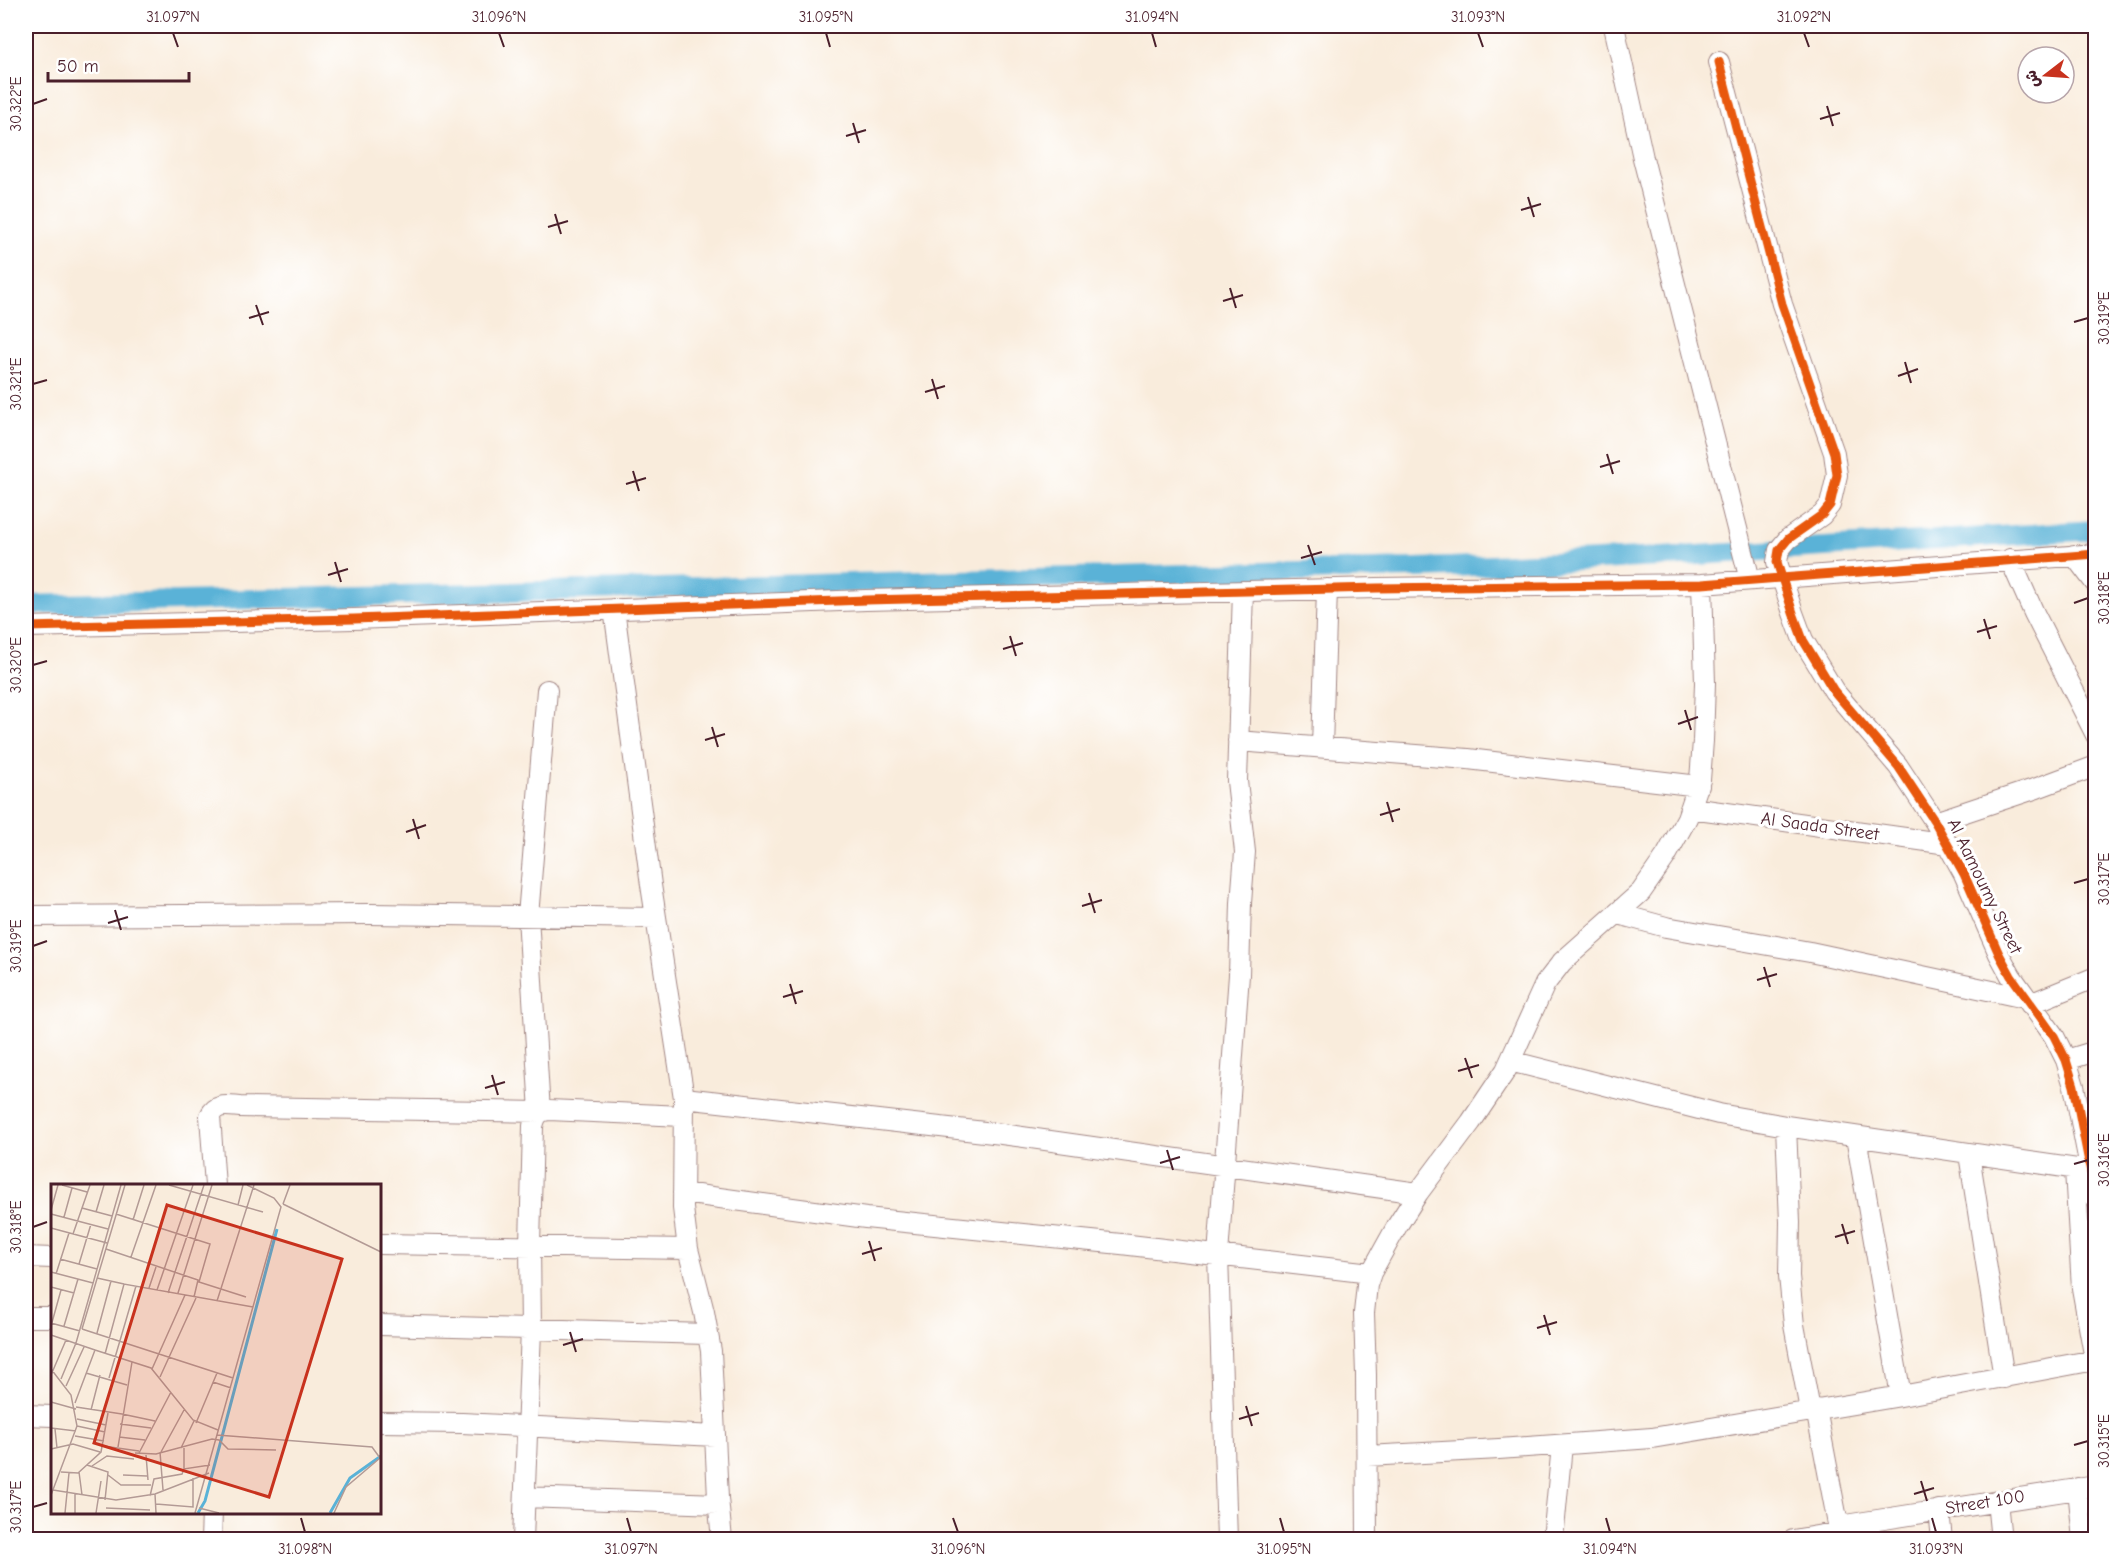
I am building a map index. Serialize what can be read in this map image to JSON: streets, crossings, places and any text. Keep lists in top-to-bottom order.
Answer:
{
  "streets": {
    "street": ["Al Saada Street", "Al Aamoumy Street", "Street 100"]
  },
  "crossings": [
    ["Al Saada Street", "Al Aamoumy Street"]
  ],
  "scale_bar": "50 m",
  "north": "left",
  "coordinates": [
    "31.097°N",
    "31.096°N",
    "31.095°N",
    "31.094°N",
    "31.093°N",
    "31.092°N",
    "30.322°E",
    "30.319°E",
    "30.321°E",
    "30.318°E",
    "30.320°E",
    "30.317°E",
    "30.316°E",
    "30.315°E",
    "31.098°N"
  ]
}
